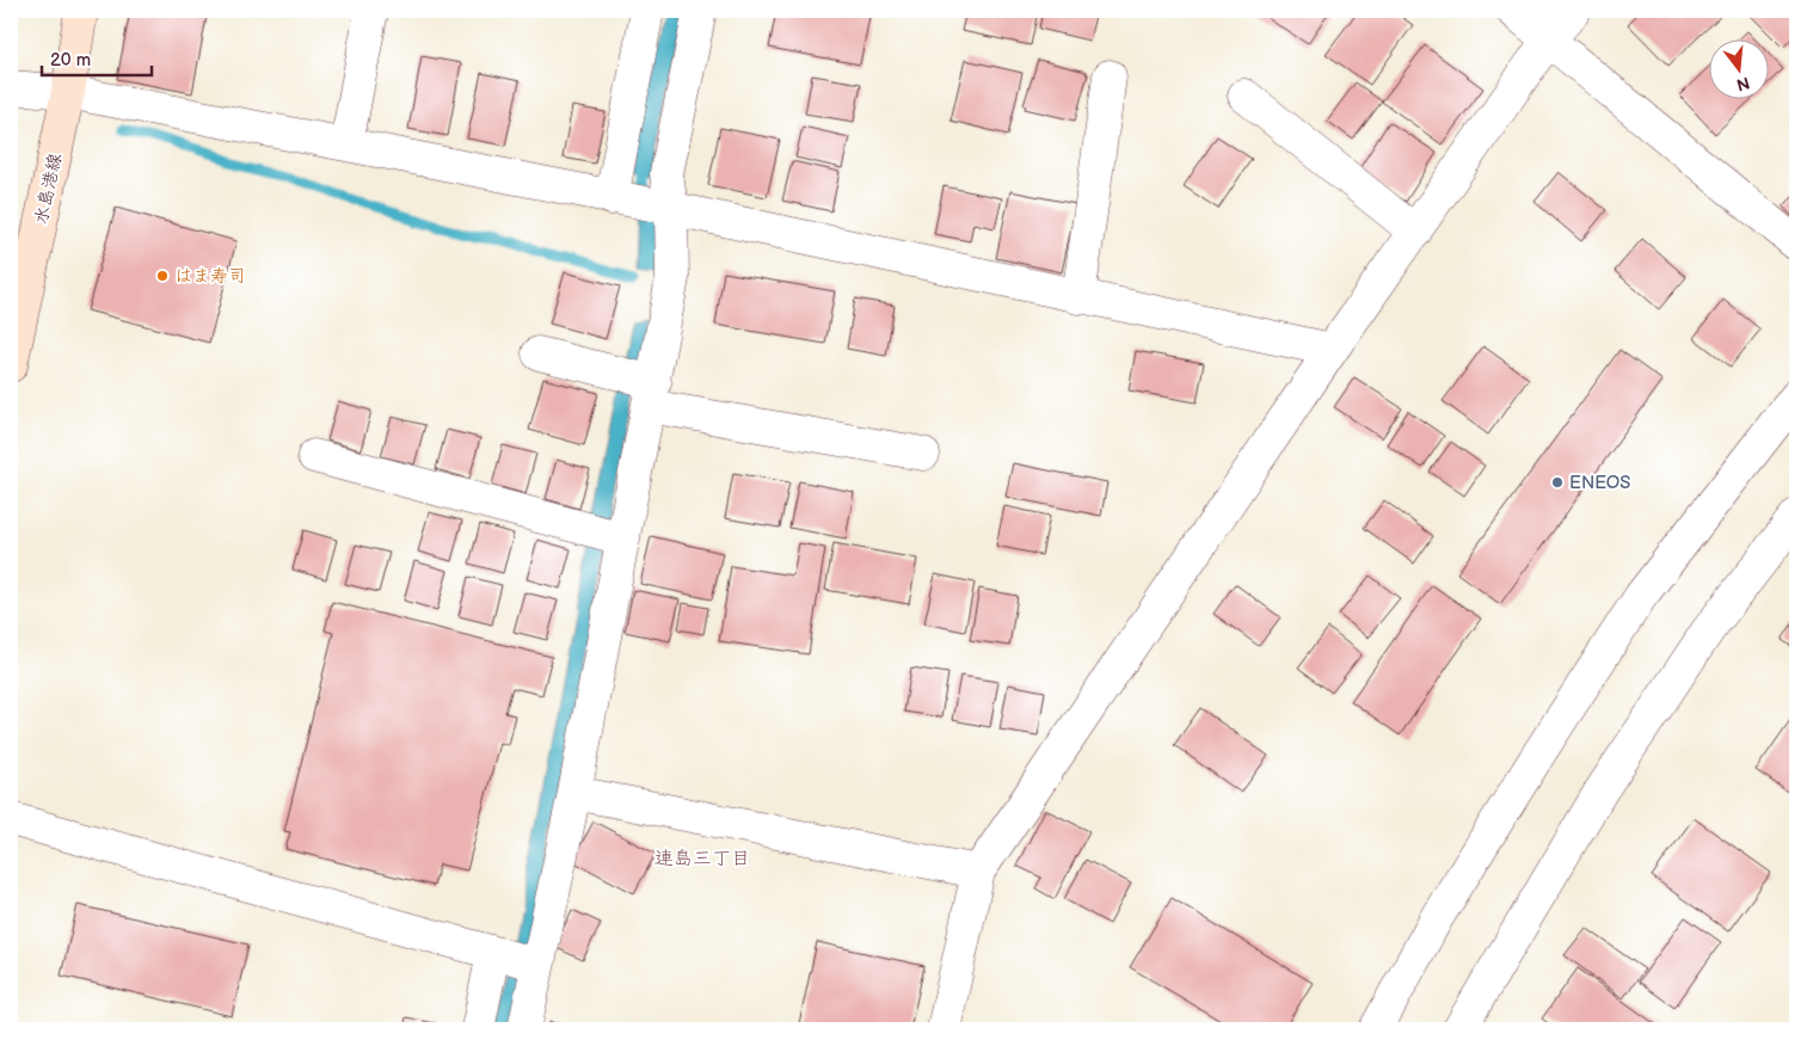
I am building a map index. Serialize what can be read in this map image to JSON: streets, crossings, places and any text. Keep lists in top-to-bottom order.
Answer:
{
  "streets": {
    "main road": ["水島港線"]
  },
  "districts": ["連島三丁目"],
  "places": ["はま寿司", "ENEOS"],
  "scale_bar": "20 m",
  "north": "bottom"
}
